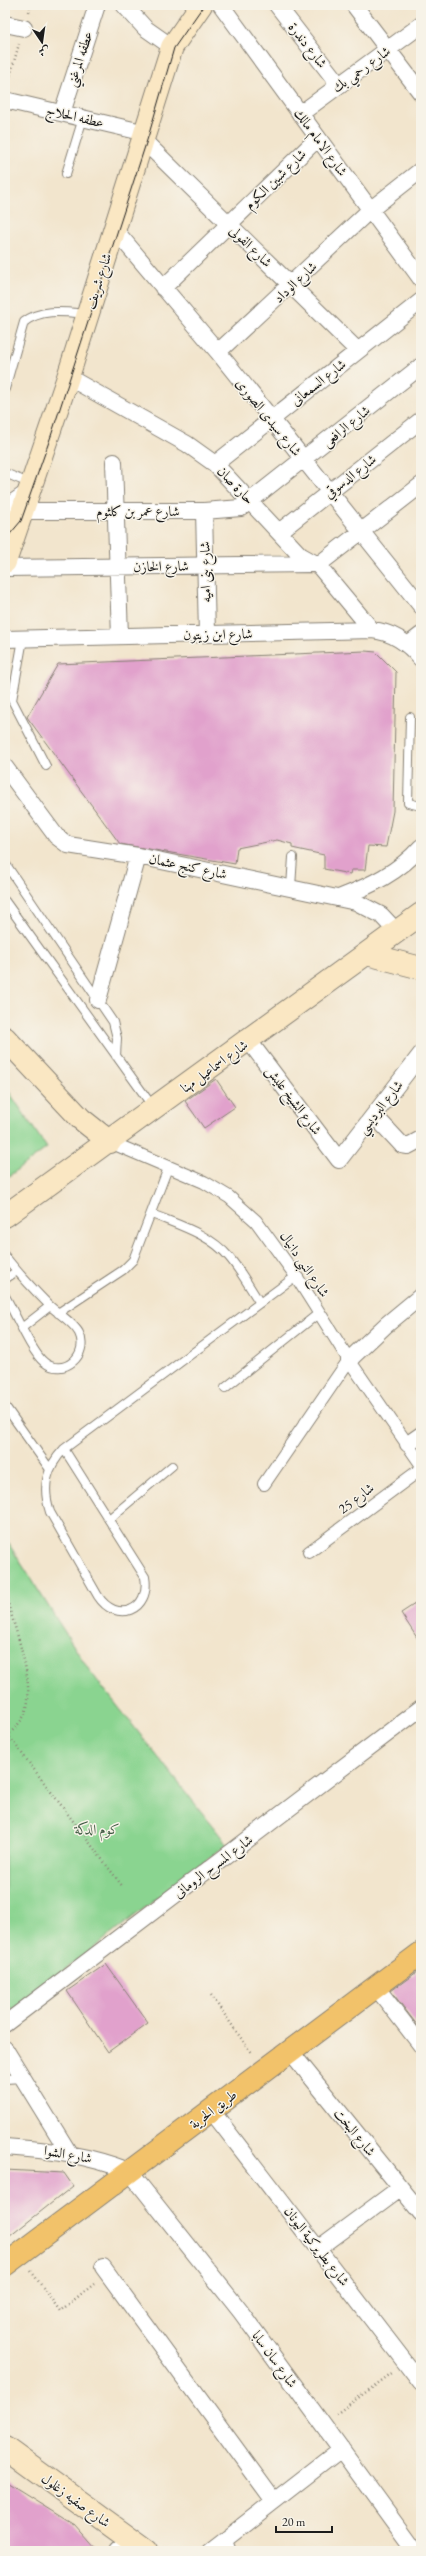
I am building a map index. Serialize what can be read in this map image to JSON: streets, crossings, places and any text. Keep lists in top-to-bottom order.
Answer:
{
  "streets": {
    "main road": [
      "شارع شريف",
      "شارع اسماعيل مهنا",
      "طريق الحرية",
      "شارع صفيه زغلول"
    ],
    "street": [
      "شارع دندرة",
      "عطفه المرغني",
      "شارع رحمي بك",
      "عطفه الحلاج",
      "شارع الامام مالك",
      "شارع شبين الكوم",
      "شارع الفولى",
      "شارع الوداد",
      "شارع السمعانى",
      "شارع سيدى الصورى",
      "شارع الرافعى",
      "شارع الدسوقي",
      "حارة صان",
      "شارع عمر بن كلثوم",
      "شارع الخازن",
      "شارع بنى اميه",
      "شارع ابن زيتون",
      "شارع كنج عثمان",
      "شارع الشيخ عليش",
      "شارع البرديسي",
      "شارع النبى دانيال",
      "شارع 25",
      "شارع المسرح الرومانى",
      "شارع البخت",
      "شارع الشوا",
      "شارع بطريركية اليونان",
      "شارع سان سابا"
    ]
  },
  "crossings": [
    ["شارع دندرة", "شارع رحمي بك"],
    ["عطفه المرغني", "عطفه الحلاج"],
    ["شارع رحمي بك", "شارع الامام مالك"],
    ["عطفه الحلاج", "شارع الفولى"],
    ["عطفه الحلاج", "شارع شريف"],
    ["شارع الامام مالك", "شارع شبين الكوم"],
    ["شارع الامام مالك", "شارع الوداد"],
    ["شارع شبين الكوم", "شارع الفولى"],
    ["شارع شبين الكوم", "شارع سيدى الصورى"],
    ["شارع الفولى", "شارع شريف"],
    ["شارع الفولى", "شارع الوداد"],
    ["شارع الفولى", "شارع السمعانى"],
    ["شارع شريف", "شارع سيدى الصورى"],
    ["شارع شريف", "حارة صان"],
    ["شارع شريف", "شارع عمر بن كلثوم"],
    ["شارع الوداد", "شارع سيدى الصورى"],
    ["شارع السمعانى", "شارع سيدى الصورى"],
    ["شارع السمعانى", "حارة صان"],
    ["شارع سيدى الصورى", "شارع الرافعى"],
    ["شارع سيدى الصورى", "شارع الدسوقي"],
    ["شارع الرافعى", "حارة صان"],
    ["شارع الرافعى", "شارع عمر بن كلثوم"],
    ["شارع الدسوقي", "حارة صان"],
    ["حارة صان", "شارع عمر بن كلثوم"],
    ["حارة صان", "شارع الخازن"],
    ["حارة صان", "شارع ابن زيتون"],
    ["شارع عمر بن كلثوم", "شارع بنى اميه"],
    ["شارع الخازن", "شارع بنى اميه"],
    ["شارع بنى اميه", "شارع ابن زيتون"],
    ["شارع كنج عثمان", "شارع اسماعيل مهنا"],
    ["شارع اسماعيل مهنا", "شارع الشيخ عليش"],
    ["شارع اسماعيل مهنا", "شارع النبى دانيال"],
    ["شارع الشيخ عليش", "شارع البرديسي"],
    ["طريق الحرية", "شارع البخت"],
    ["طريق الحرية", "شارع الشوا"],
    ["طريق الحرية", "شارع بطريركية اليونان"],
    ["طريق الحرية", "شارع سان سابا"],
    ["شارع الشوا", "شارع سان سابا"]
  ],
  "parks": ["كوم الدكة"],
  "scale_bar": "20 m",
  "north": "bottom"
}
